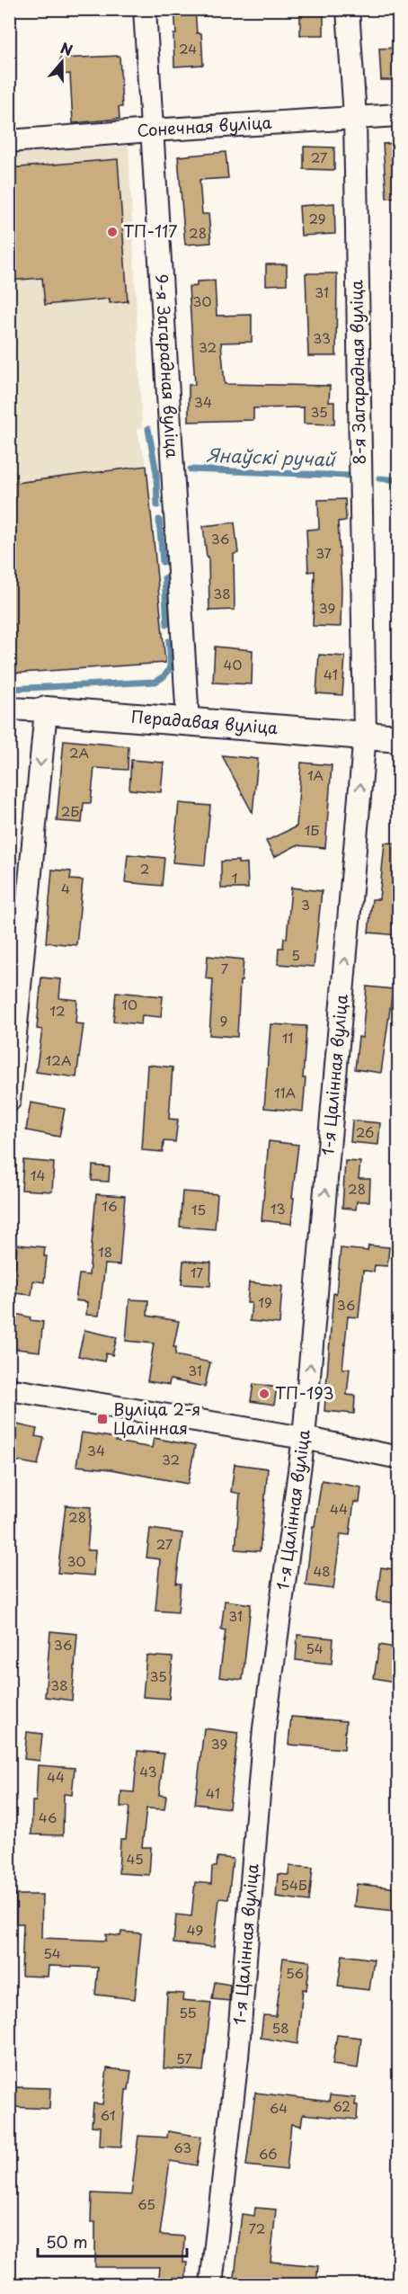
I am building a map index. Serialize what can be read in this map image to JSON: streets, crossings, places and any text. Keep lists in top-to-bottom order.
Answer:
{
  "streets": {
    "street": [
      "Сонечная вуліца",
      "9-я Загарадная вуліца",
      "8-я Загарадная вуліца",
      "Перадавая вуліца",
      "1-я Цалінная вуліца"
    ]
  },
  "crossings": [
    ["Сонечная вуліца", "9-я Загарадная вуліца"],
    ["Сонечная вуліца", "8-я Загарадная вуліца"],
    ["9-я Загарадная вуліца", "Перадавая вуліца"],
    ["8-я Загарадная вуліца", "Перадавая вуліца"],
    ["8-я Загарадная вуліца", "1-я Цалінная вуліца"],
    ["Перадавая вуліца", "1-я Цалінная вуліца"]
  ],
  "one_way": ["1-я Цалінная вуліца"],
  "water": ["Янаўскі ручай"],
  "places": {
    "other": ["ТП-117", "ТП-193"],
    "transit": ["Вуліца 2-я Цалінная"]
  },
  "house_numbers": [
    "24",
    "27",
    "29",
    "28",
    "31",
    "30",
    "33",
    "32",
    "34",
    "35",
    "36",
    "37",
    "38",
    "39",
    "40",
    "41",
    "2А",
    "1А",
    "2Б",
    "1Б",
    "2",
    "1",
    "4",
    "3",
    "5",
    "7",
    "10",
    "12",
    "9",
    "11",
    "12А",
    "11А",
    "26",
    "14",
    "28",
    "16",
    "13",
    "15",
    "18",
    "17",
    "19",
    "36",
    "31",
    "34",
    "32",
    "44",
    "28",
    "27",
    "30",
    "48",
    "31",
    "36",
    "54",
    "35",
    "38",
    "39",
    "43",
    "44",
    "41",
    "46",
    "45",
    "54Б",
    "49",
    "54",
    "56",
    "55",
    "58",
    "57",
    "62",
    "64",
    "61",
    "63",
    "66",
    "65",
    "72"
  ],
  "scale_bar": "50 m",
  "north": "top"
}
